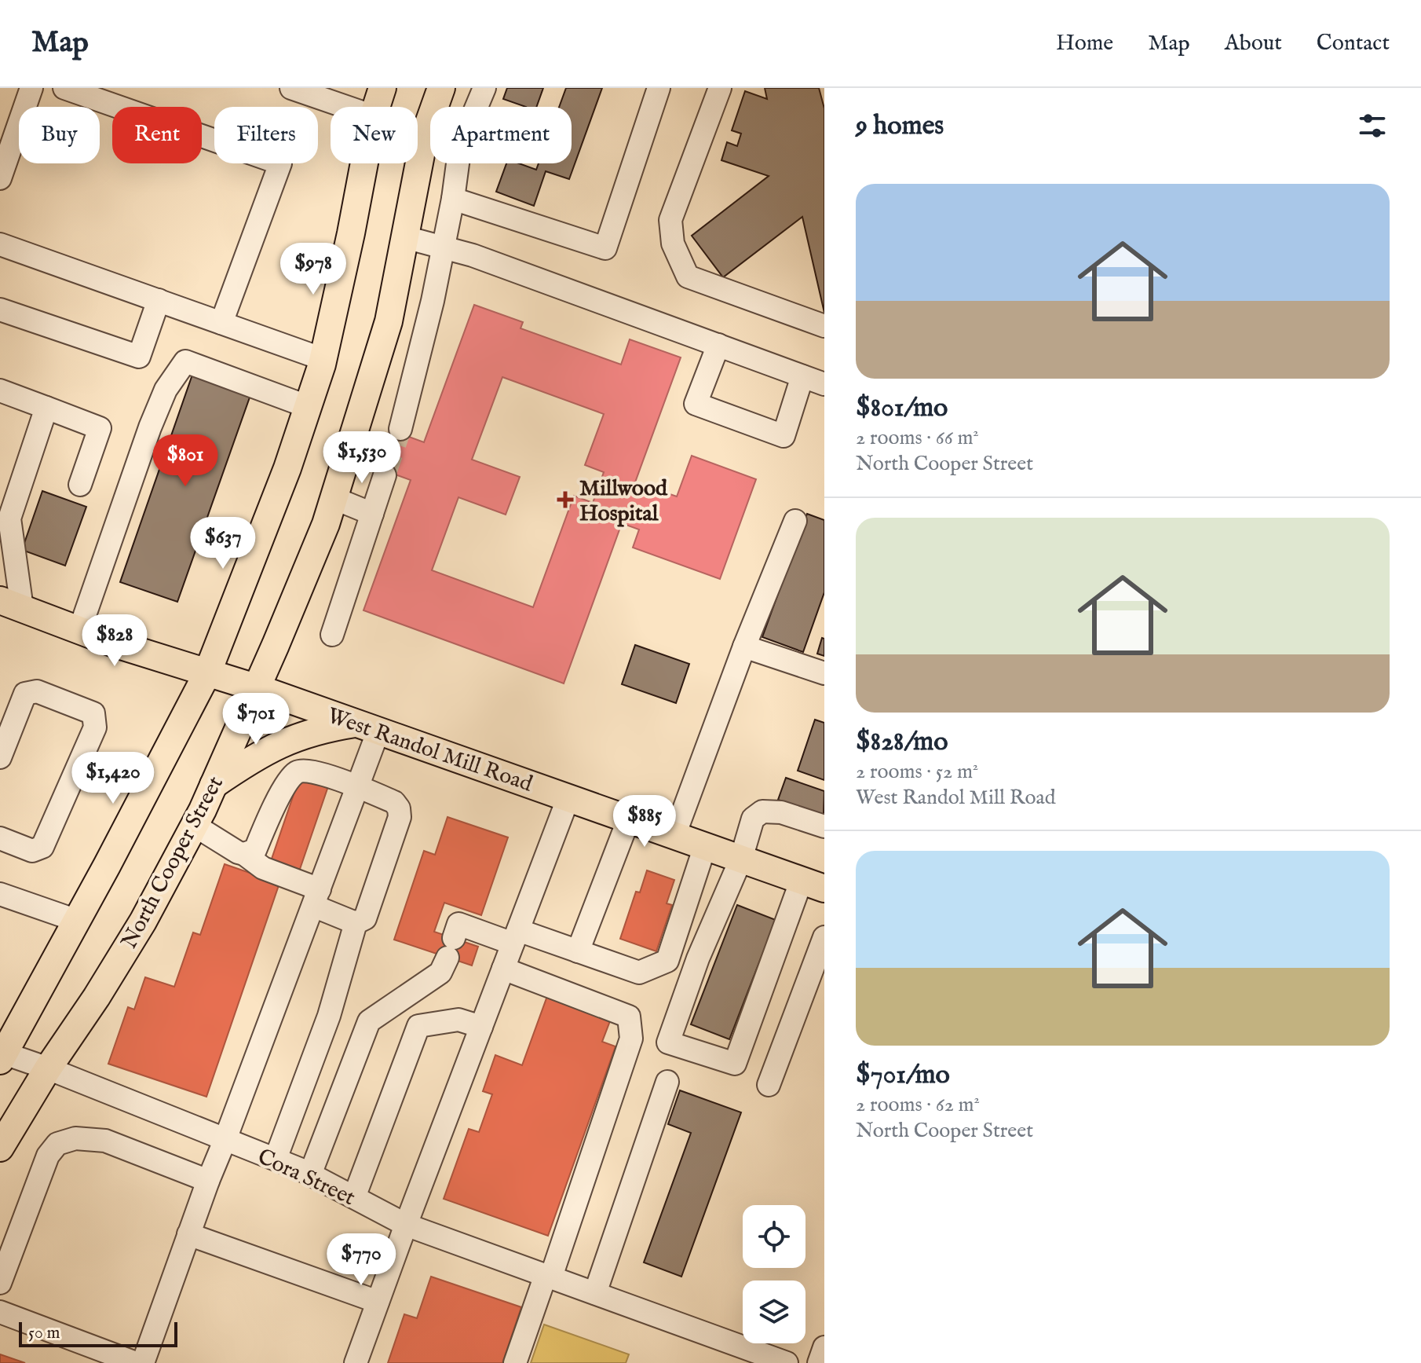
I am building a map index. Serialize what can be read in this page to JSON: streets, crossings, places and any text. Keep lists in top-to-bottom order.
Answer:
{
  "streets": {
    "main road": ["West Randol Mill Road", "North Cooper Street"],
    "street": ["Cora Street"]
  },
  "crossings": [
    ["West Randol Mill Road", "North Cooper Street"],
    ["North Cooper Street", "Cora Street"]
  ],
  "places": {
    "health": ["Millwood Hospital"]
  },
  "scale_bar": "50 m",
  "page": {
    "header": "Map",
    "nav": [
      "Home",
      "Map",
      "About",
      "Contact"
    ],
    "heading": "9 homes",
    "chip": [
      "Buy",
      "Rent",
      "Filters",
      "New",
      "Apartment"
    ],
    "list": [
      {
        "name": "$801/mo",
        "note": "2 rooms · 66 m² · North Cooper Street"
      },
      {
        "name": "$828/mo",
        "note": "2 rooms · 52 m² · West Randol Mill Road"
      },
      {
        "name": "$701/mo",
        "note": "2 rooms · 62 m² · North Cooper Street"
      }
    ],
    "price": [
      "$978",
      "$1,530",
      "$801",
      "$637",
      "$828",
      "$701",
      "$1,420",
      "$885",
      "$770"
    ],
    "scale": "50 m"
  }
}
